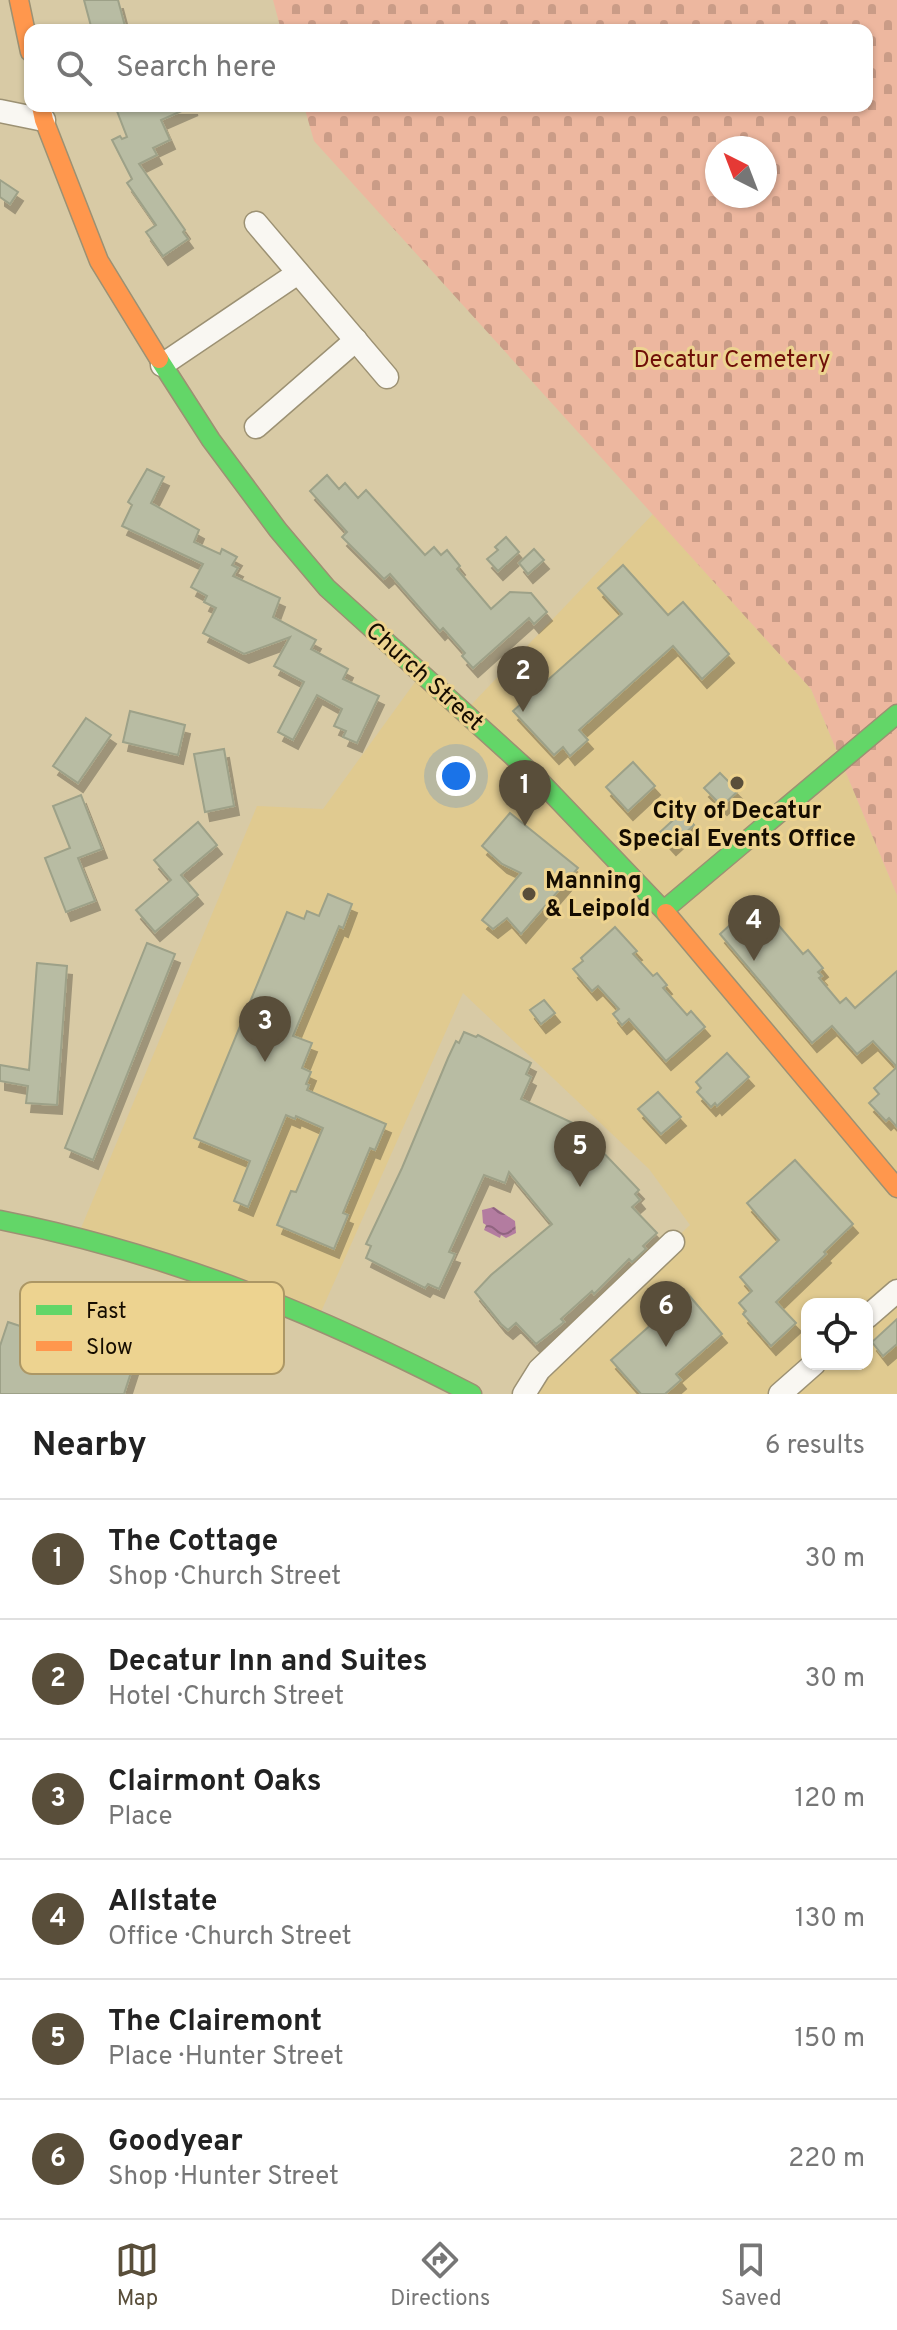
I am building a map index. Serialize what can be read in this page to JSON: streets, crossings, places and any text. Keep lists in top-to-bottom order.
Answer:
{
  "streets": {
    "main road": ["Church Street"]
  },
  "parks": ["Decatur Cemetery"],
  "places": ["City of Decatur Special Events Office", "Manning & Leipold"],
  "legend": ["Fast", "Slow"],
  "north": "top left",
  "page": {
    "search": "Search here",
    "pins": [
      "2",
      "1",
      "4",
      "3",
      "5",
      "6"
    ],
    "heading": ["Nearby", "6 results"],
    "list": [
      {
        "mark": "1",
        "name": "The Cottage",
        "note": "Shop · Church Street",
        "value": "30 m"
      },
      {
        "mark": "2",
        "name": "Decatur Inn and Suites",
        "note": "Hotel · Church Street",
        "value": "30 m"
      },
      {
        "mark": "3",
        "name": "Clairmont Oaks",
        "note": "Place",
        "value": "120 m"
      },
      {
        "mark": "4",
        "name": "Allstate",
        "note": "Office · Church Street",
        "value": "130 m"
      },
      {
        "mark": "5",
        "name": "The Clairemont",
        "note": "Place · Hunter Street",
        "value": "150 m"
      },
      {
        "mark": "6",
        "name": "Goodyear",
        "note": "Shop · Hunter Street",
        "value": "220 m"
      }
    ],
    "nav": ["Map", "Directions", "Saved"]
  }
}
